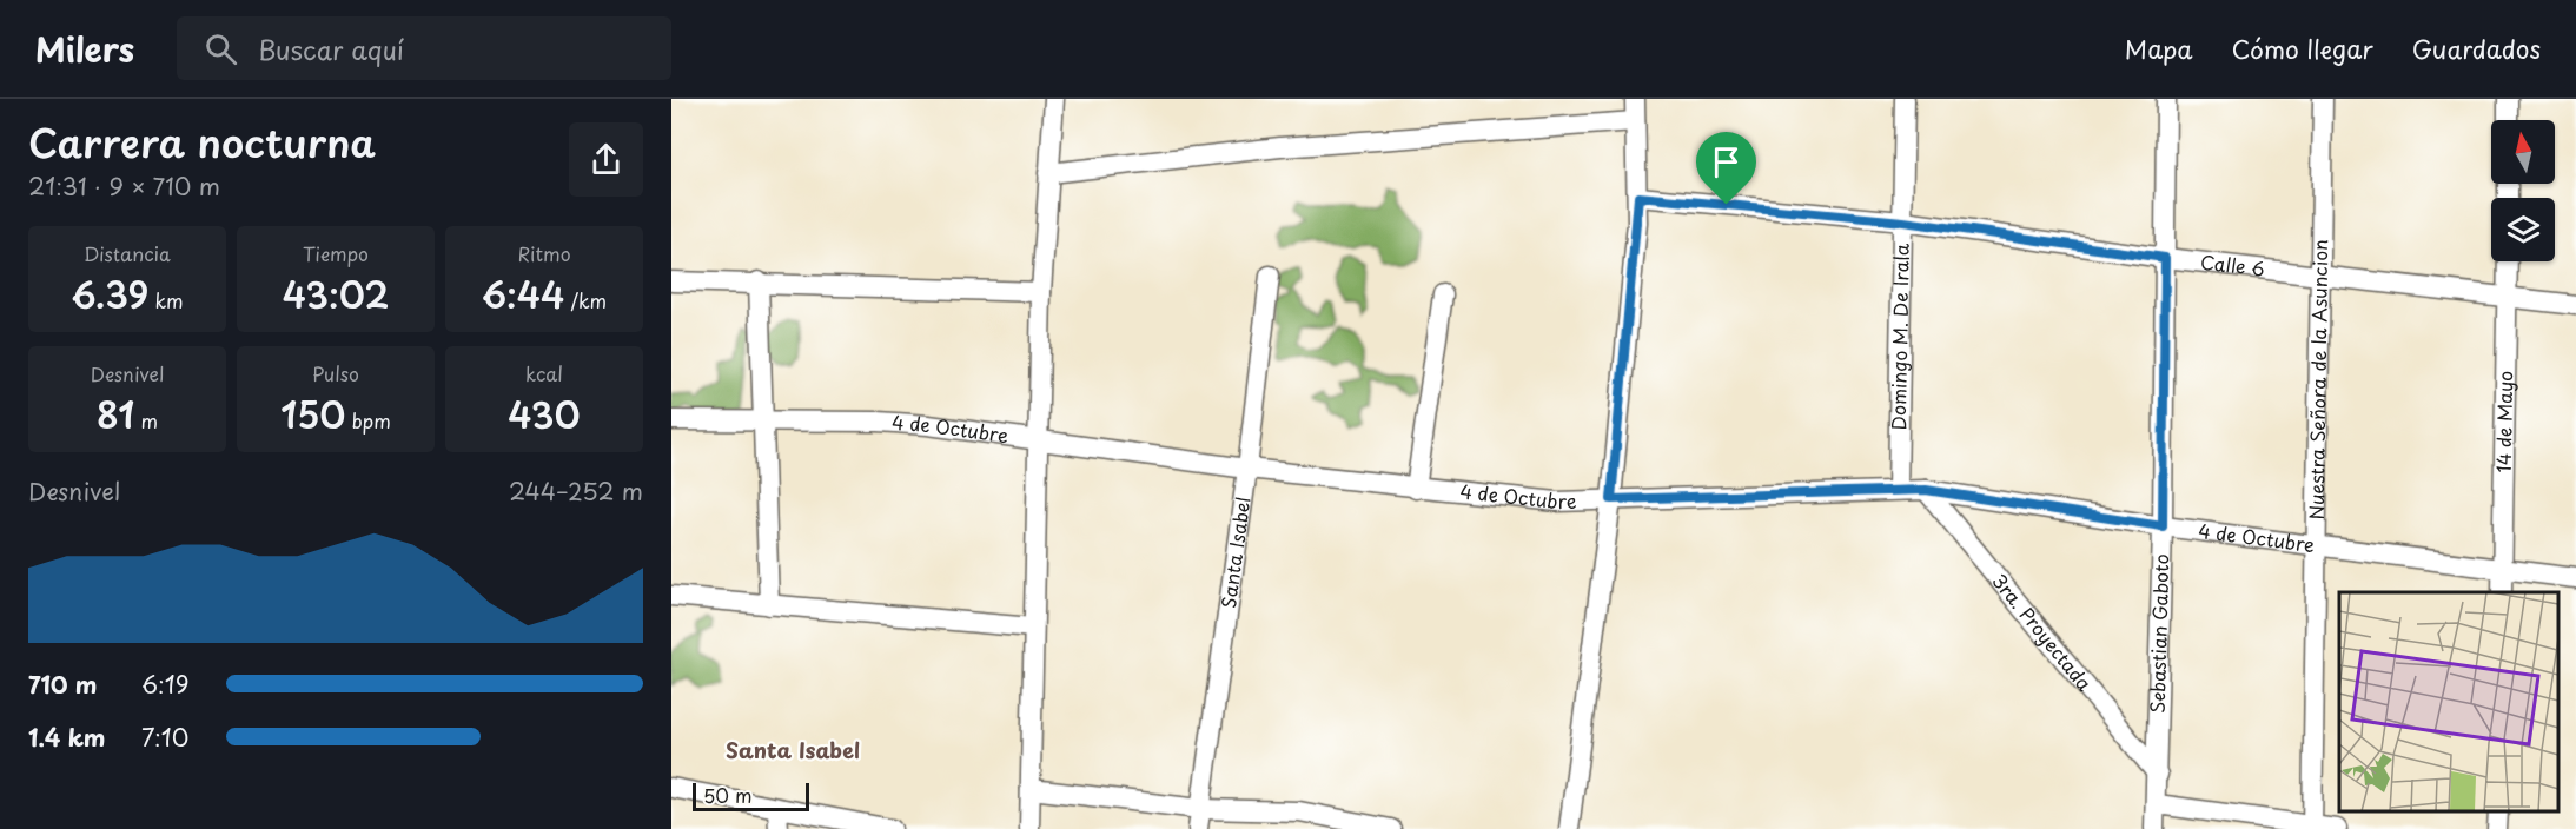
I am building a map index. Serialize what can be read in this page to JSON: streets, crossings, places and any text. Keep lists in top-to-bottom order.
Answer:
{
  "streets": {
    "street": [
      "Calle 6",
      "Domingo M. De Irala",
      "Nuestra Señora de la Asuncion",
      "14 de Mayo",
      "4 de Octubre",
      "Santa Isabel",
      "3ra. Proyectada",
      "Sebastian Gaboto"
    ]
  },
  "crossings": [
    ["Calle 6", "Domingo M. De Irala"],
    ["Calle 6", "Nuestra Señora de la Asuncion"],
    ["Calle 6", "14 de Mayo"],
    ["Calle 6", "Sebastian Gaboto"],
    ["Domingo M. De Irala", "4 de Octubre"],
    ["Nuestra Señora de la Asuncion", "4 de Octubre"],
    ["14 de Mayo", "4 de Octubre"],
    ["4 de Octubre", "Santa Isabel"],
    ["4 de Octubre", "3ra. Proyectada"],
    ["4 de Octubre", "Sebastian Gaboto"],
    ["3ra. Proyectada", "Sebastian Gaboto"]
  ],
  "districts": ["Santa Isabel"],
  "scale_bar": "50 m",
  "north": "top",
  "page": {
    "header": "Milers",
    "search": "Buscar aquí",
    "nav": ["Mapa", "Cómo llegar", "Guardados"],
    "heading": ["Carrera nocturna", "21:31 · 9 × 710 m"],
    "stats": [
      ["Distancia", "6.39 km"],
      ["Tiempo", "43:02"],
      ["Ritmo", "6:44 /km"],
      ["Desnivel", "81 m"],
      ["Pulso", "150 bpm"],
      ["kcal", "430"]
    ],
    "chart": ["Desnivel", "244–252 m"],
    "list": [
      {
        "name": "710 m",
        "note": "6:19"
      },
      {
        "name": "1.4 km",
        "note": "7:10"
      }
    ],
    "scale": "50 m"
  }
}
